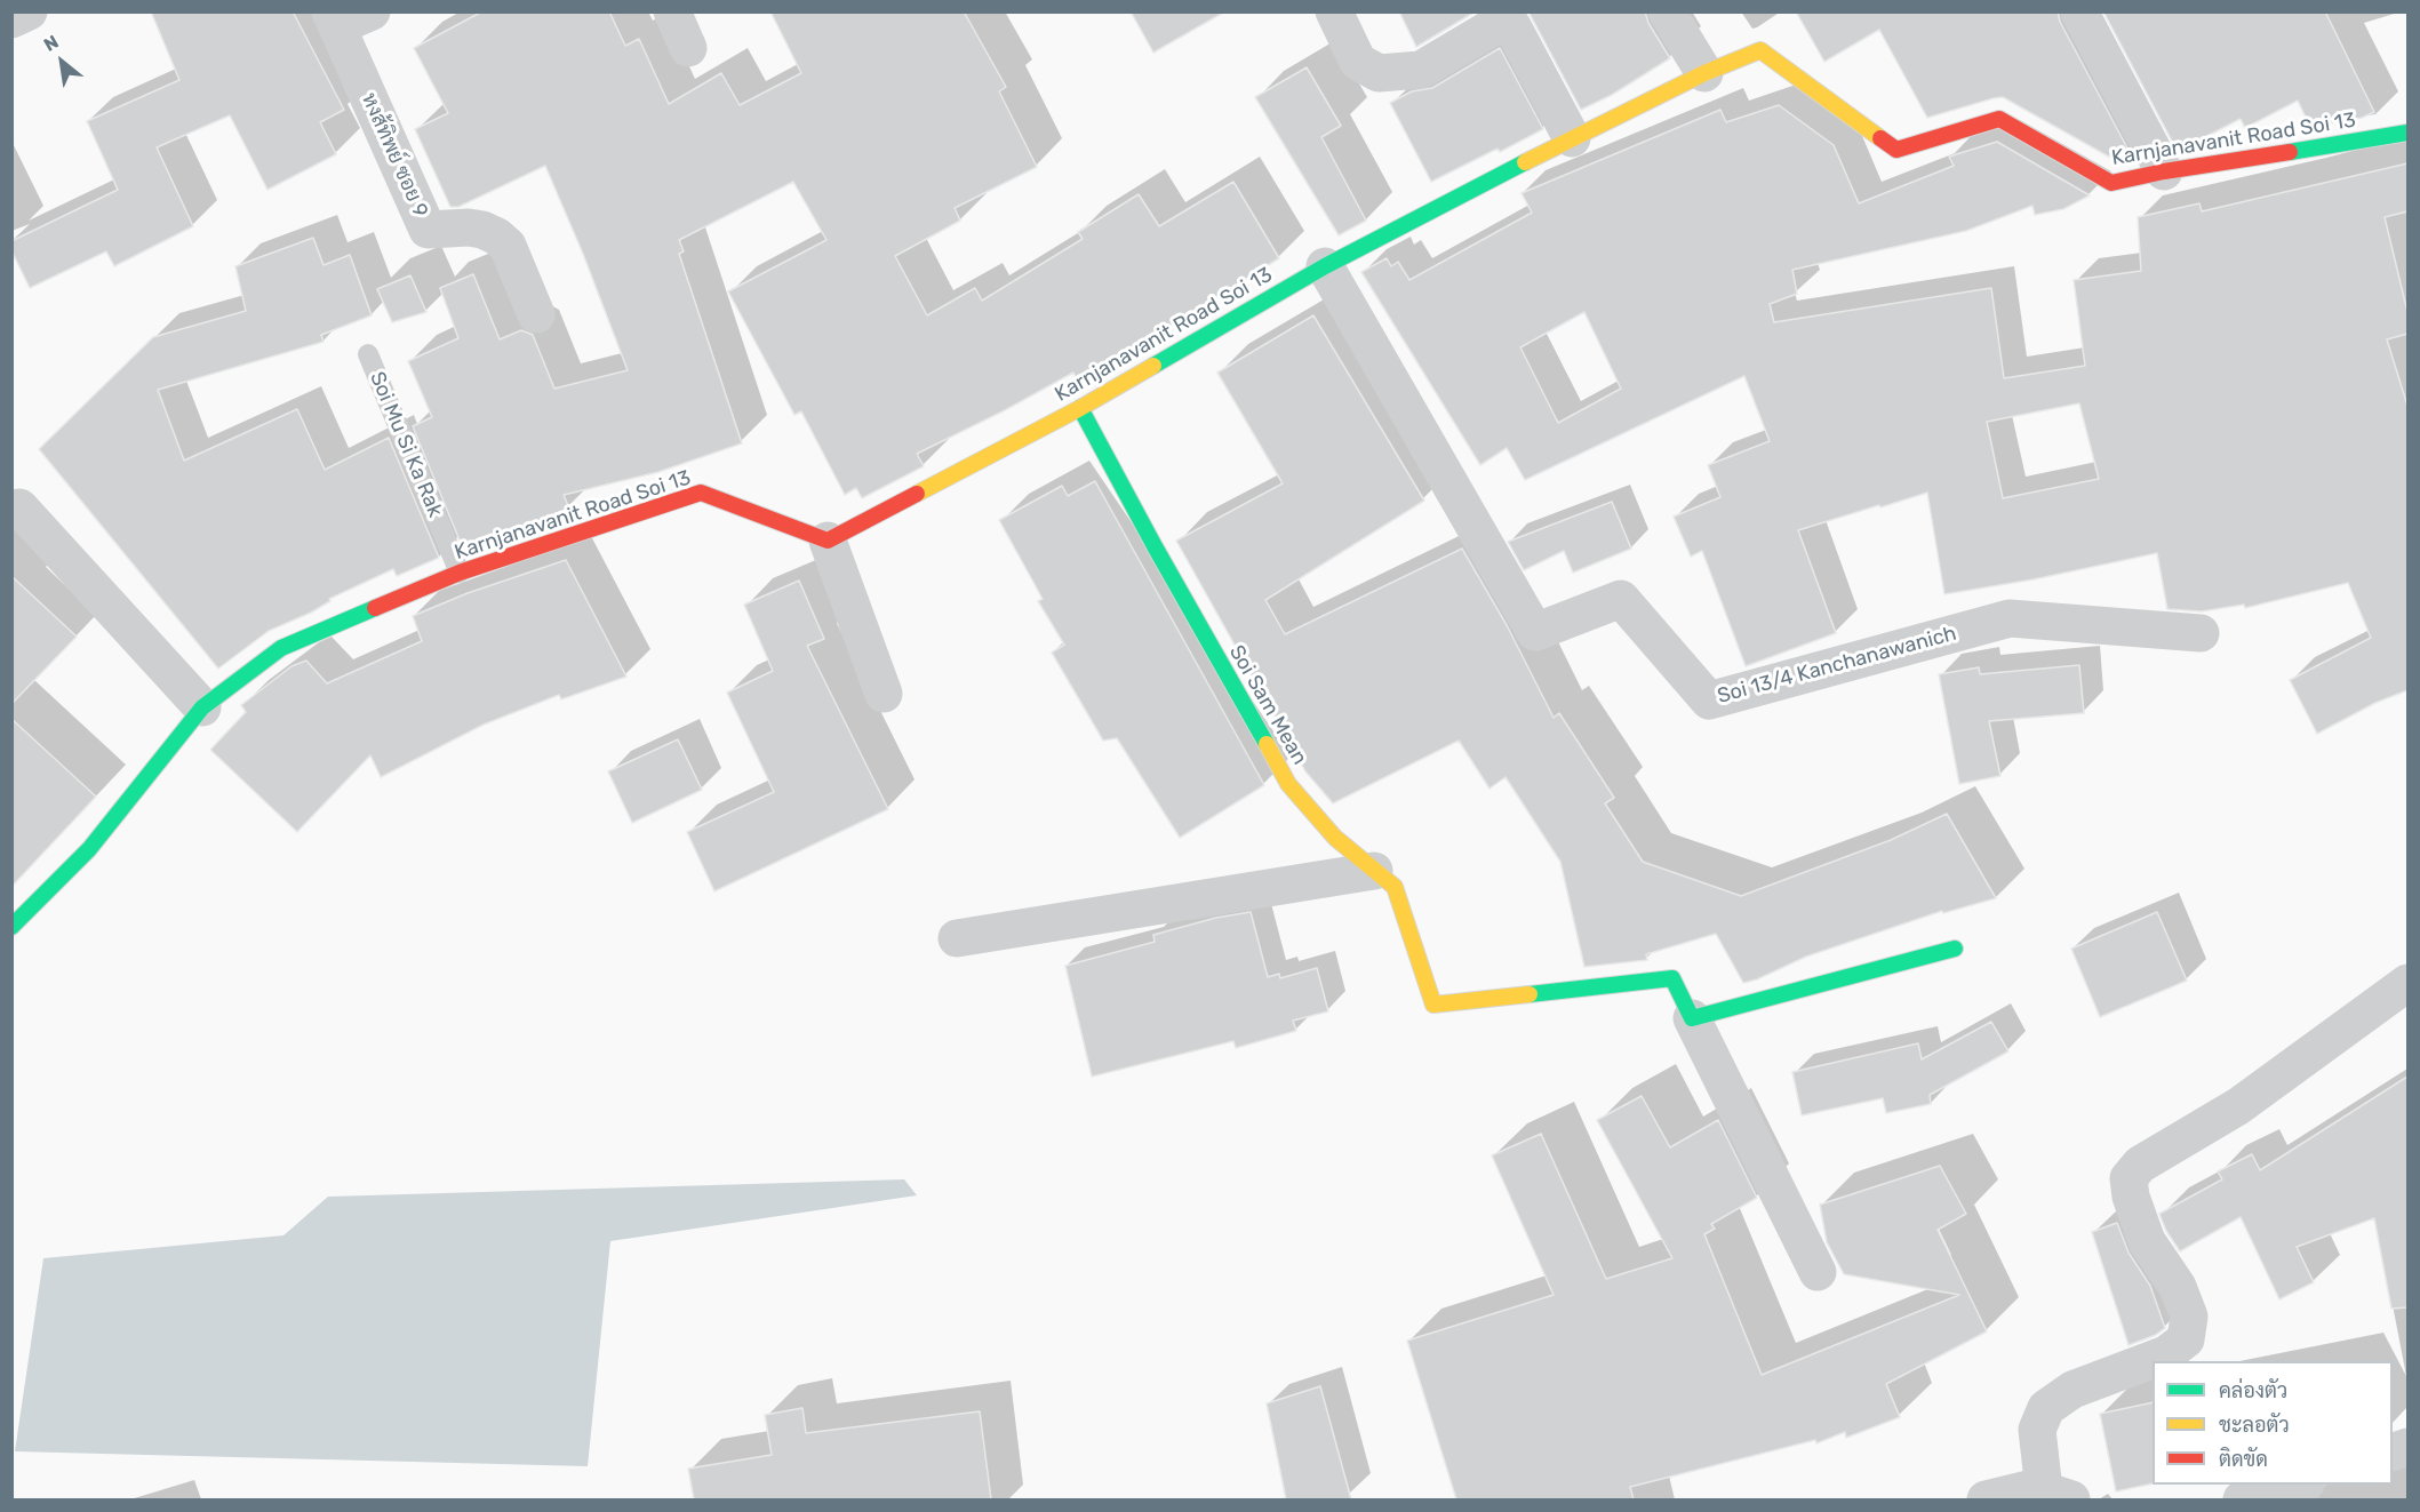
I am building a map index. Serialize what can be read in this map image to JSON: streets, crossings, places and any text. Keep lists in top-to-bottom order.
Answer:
{
  "streets": {
    "street": [
      "Karnjanavanit Road Soi 13",
      "หงส้ทิพย์ ซอย 9",
      "Soi 13/4 Kanchanawanich",
      "Soi Sam Mean"
    ],
    "lane": ["Soi Mu Si Ka Rak"]
  },
  "crossings": [
    ["Karnjanavanit Road Soi 13", "Soi Mu Si Ka Rak"],
    ["Karnjanavanit Road Soi 13", "Soi 13/4 Kanchanawanich"],
    ["Karnjanavanit Road Soi 13", "Soi Sam Mean"]
  ],
  "legend": ["คล่องตัว", "ชะลอตัว", "ติดขัด"],
  "north": "top left"
}
